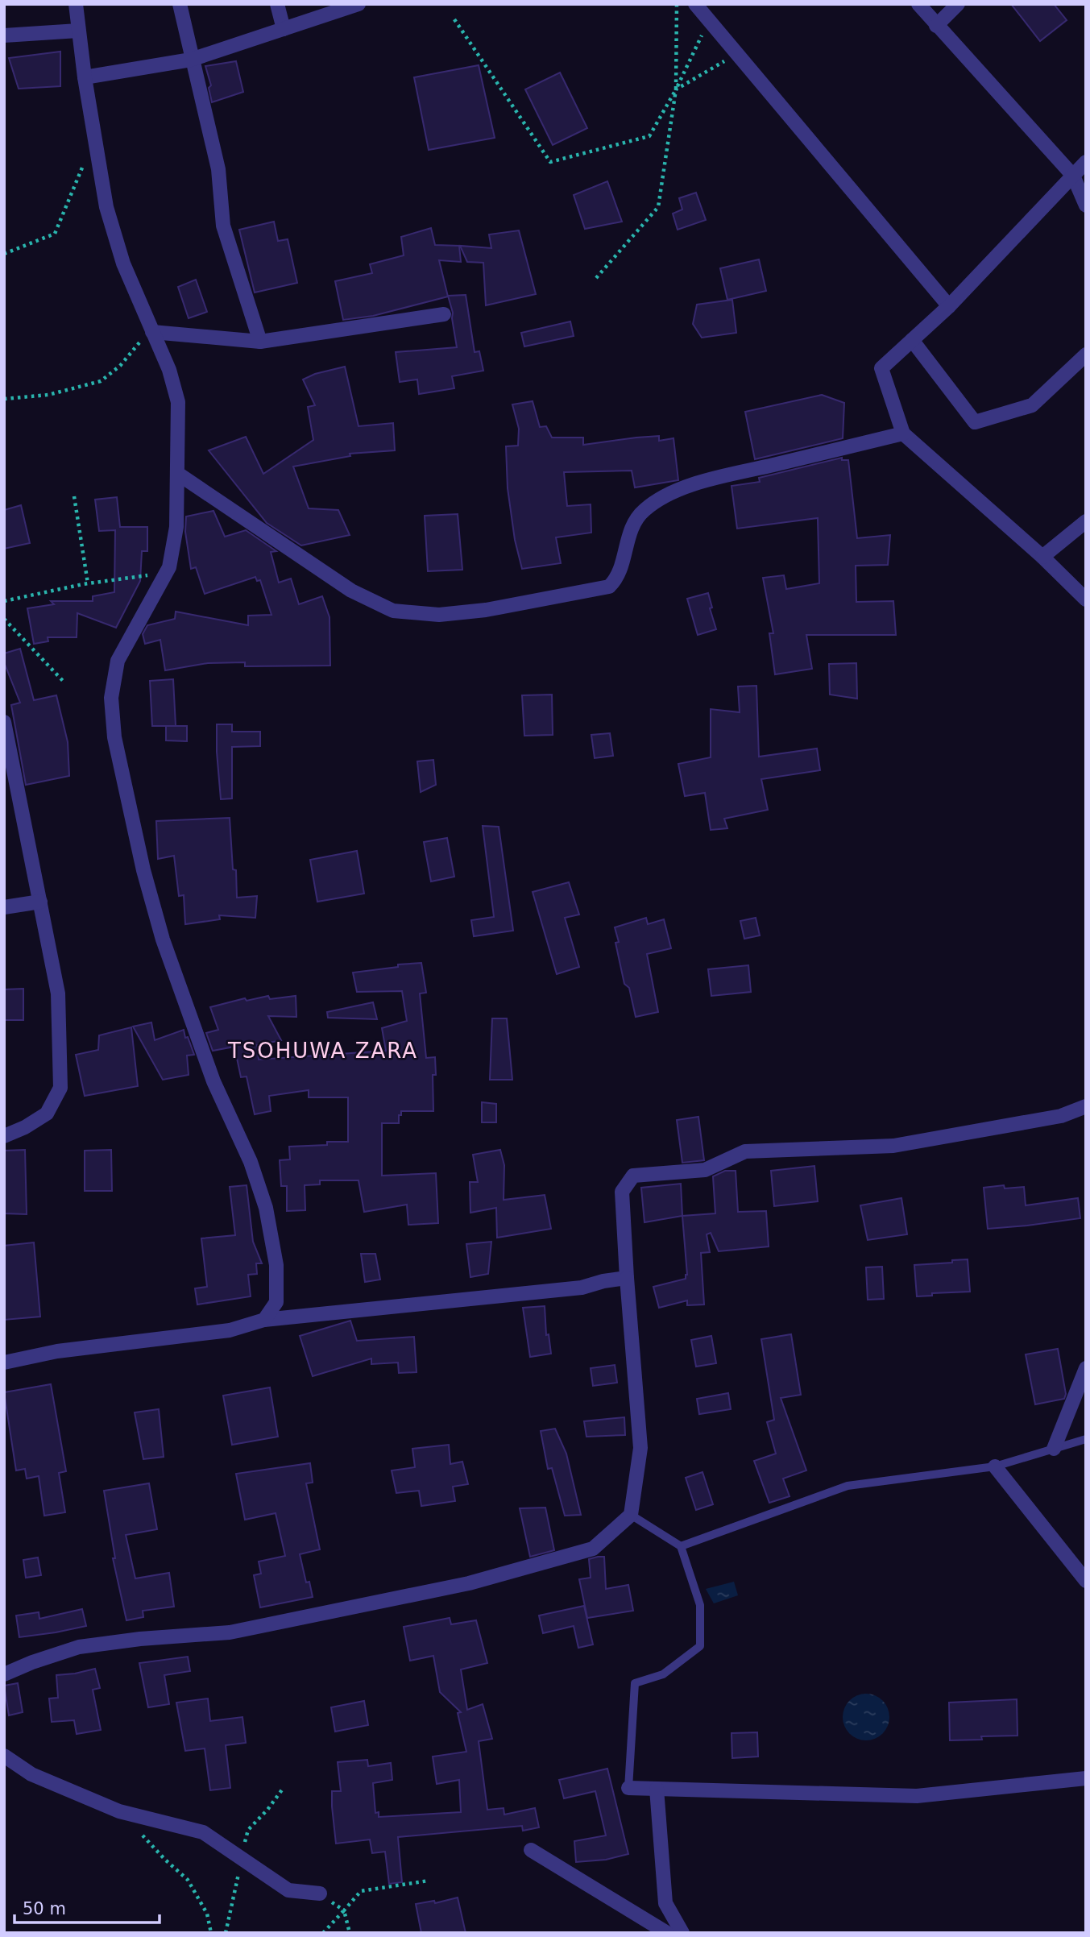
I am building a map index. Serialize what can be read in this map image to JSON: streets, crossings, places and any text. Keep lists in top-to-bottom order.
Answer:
{
  "districts": ["TSOHUWA ZARA"],
  "scale_bar": "50 m"
}
